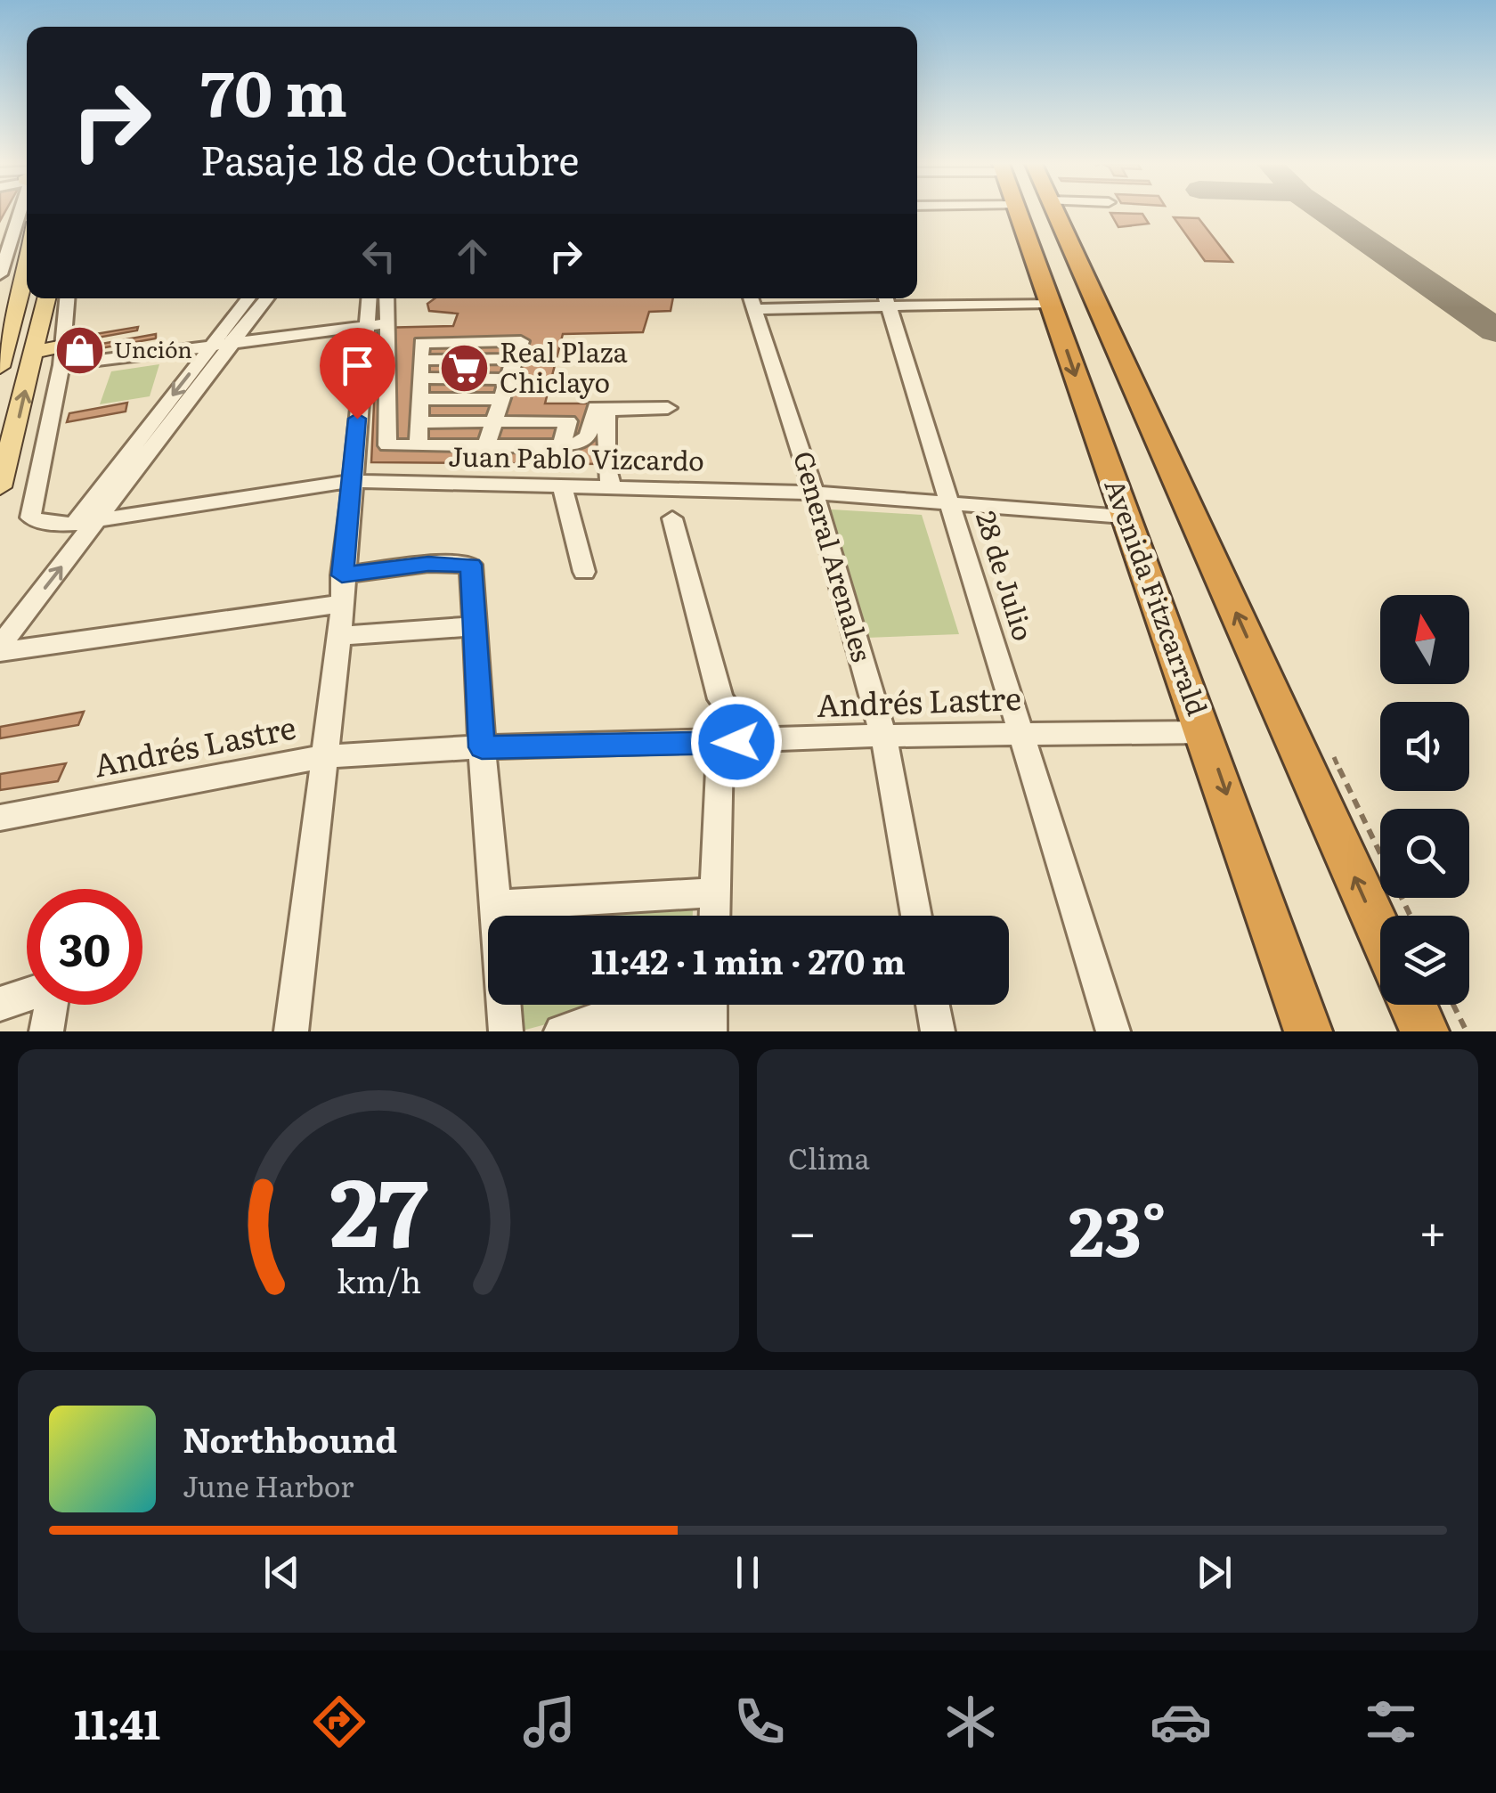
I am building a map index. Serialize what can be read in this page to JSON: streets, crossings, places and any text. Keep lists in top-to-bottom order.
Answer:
{
  "streets": {
    "highway": ["Avenida Fitzcarrald"],
    "street": [
      "Juan Pablo Vizcardo",
      "General Arenales",
      "28 de Julio",
      "Andrés Lastre"
    ]
  },
  "crossings": [
    ["Juan Pablo Vizcardo", "General Arenales"],
    ["Juan Pablo Vizcardo", "28 de Julio"],
    ["Juan Pablo Vizcardo", "Avenida Fitzcarrald"],
    ["General Arenales", "Andrés Lastre"],
    ["28 de Julio", "Andrés Lastre"],
    ["Avenida Fitzcarrald", "Andrés Lastre"]
  ],
  "places": {
    "shop": ["Unción"],
    "supermarket": ["Real Plaza Chiclayo"]
  },
  "north": "top",
  "page": {
    "turn": ["70 m", "Pasaje 18 de Octubre"],
    "limit": "30",
    "trip": "11:42 · 1 min · 270 m",
    "tile": "Clima",
    "heat": ["−", "23°", "+"],
    "song": ["Northbound", "June Harbor"],
    "tabs": "11:41",
    "gauge": ["27", "km/h"]
  }
}
